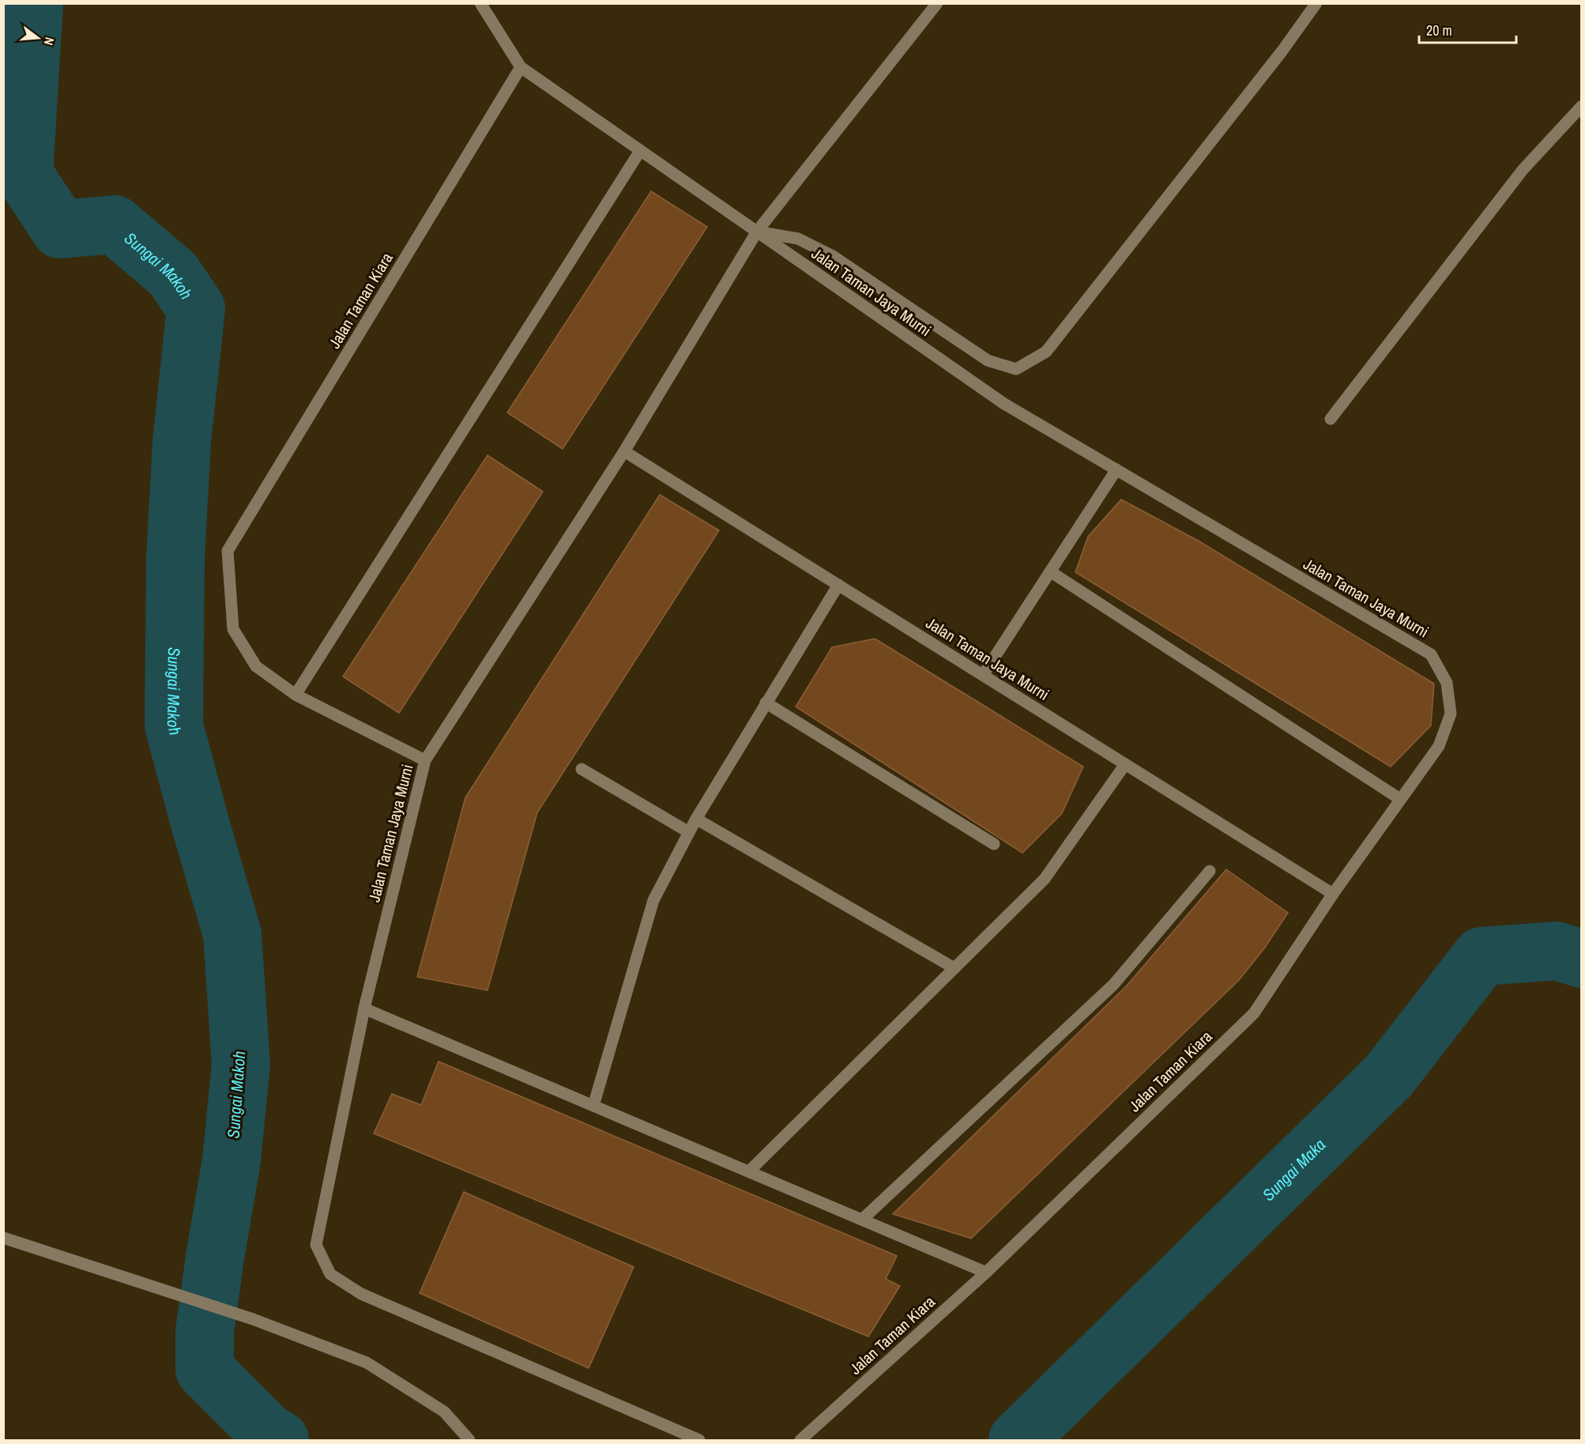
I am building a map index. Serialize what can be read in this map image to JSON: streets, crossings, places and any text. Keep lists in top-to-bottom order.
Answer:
{
  "streets": {
    "street": ["Jalan Taman Jaya Murni", "Jalan Taman Kiara"]
  },
  "crossings": [
    ["Jalan Taman Jaya Murni", "Jalan Taman Kiara"]
  ],
  "water": ["Sungai Makoh", "Sungai Maka"],
  "scale_bar": "20 m",
  "north": "right"
}
